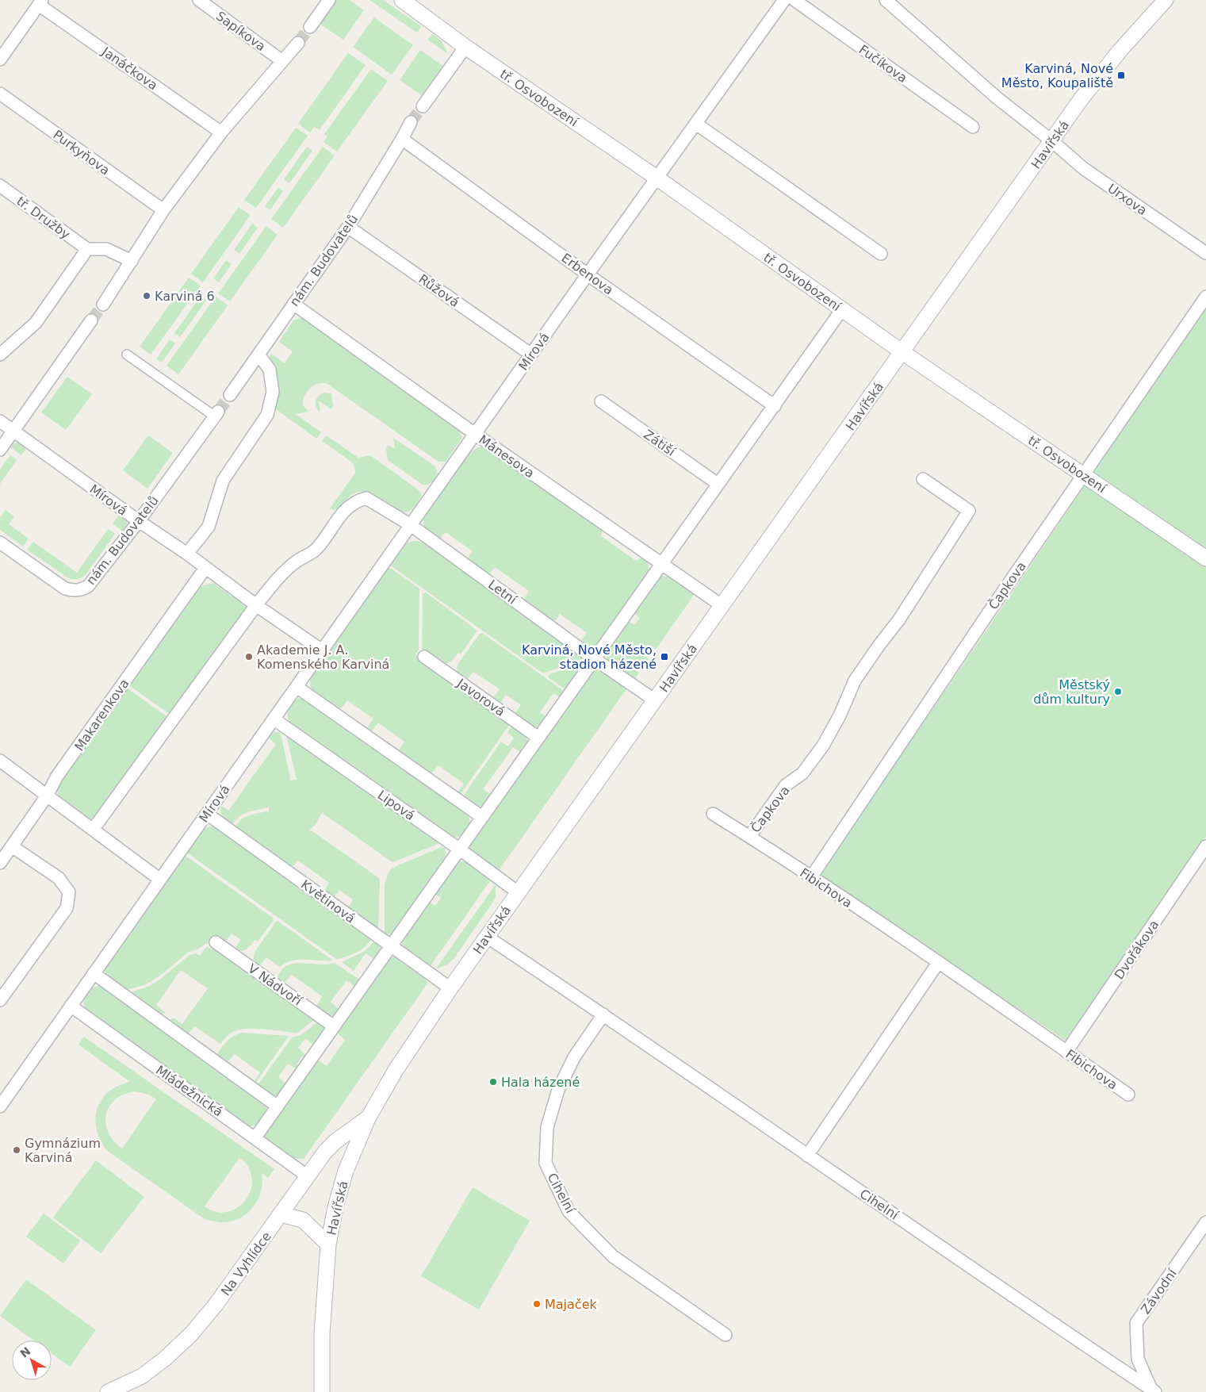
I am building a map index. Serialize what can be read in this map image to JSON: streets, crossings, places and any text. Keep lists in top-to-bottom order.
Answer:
{
  "streets": {
    "street": [
      "Sapíkova",
      "Fučíkova",
      "Janáčkova",
      "tř. Osvobození",
      "Havířská",
      "Purkyňova",
      "Urxova",
      "tř. Družby",
      "nám. Budovatelů",
      "Erbenova",
      "Růžová",
      "Mírová",
      "Zátiší",
      "Mánesova",
      "Čapkova",
      "Letní",
      "Javorová",
      "Makarenkova",
      "Lipová",
      "Fibichova",
      "Květinová",
      "Dvořákova",
      "V Nádvoří",
      "Mládežnická",
      "Cihelní",
      "Na Vyhlídce",
      "Závodní"
    ]
  },
  "crossings": [
    ["tř. Osvobození", "Havířská"],
    ["tř. Osvobození", "Mírová"],
    ["tř. Osvobození", "Čapkova"],
    ["Havířská", "Urxova"],
    ["Havířská", "Mánesova"],
    ["Havířská", "Letní"],
    ["Havířská", "Lipová"],
    ["Havířská", "Květinová"],
    ["Havířská", "Cihelní"],
    ["Havířská", "Na Vyhlídce"],
    ["nám. Budovatelů", "Erbenova"],
    ["nám. Budovatelů", "Růžová"],
    ["nám. Budovatelů", "Mírová"],
    ["nám. Budovatelů", "Mánesova"],
    ["Erbenova", "Mírová"],
    ["Růžová", "Mírová"],
    ["Mírová", "Mánesova"],
    ["Mírová", "Letní"],
    ["Mírová", "Makarenkova"],
    ["Mírová", "Lipová"],
    ["Mírová", "Květinová"],
    ["Mírová", "Mládežnická"],
    ["Čapkova", "Fibichova"],
    ["Fibichova", "Dvořákova"],
    ["Mládežnická", "Na Vyhlídce"],
    ["Cihelní", "Závodní"]
  ],
  "places": {
    "transit": ["Karviná, Nové Město, Koupaliště", "Karviná, Nové Město, stadion házené"],
    "other": [
      "Karviná 6",
      "Akademie J. A. Komenského Karviná",
      "Městský dům kultury",
      "Hala házené",
      "Gymnázium Karviná",
      "Majaček"
    ]
  },
  "north": "top left"
}
